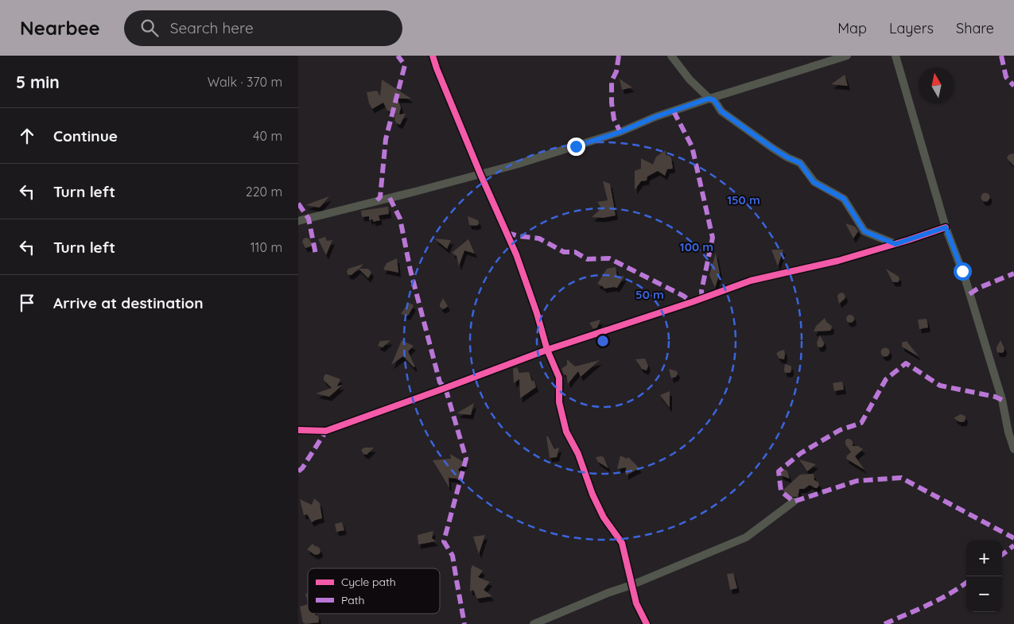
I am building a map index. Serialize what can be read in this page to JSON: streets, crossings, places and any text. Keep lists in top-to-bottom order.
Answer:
{
  "legend": ["Cycle path", "Path"],
  "north": "top",
  "page": {
    "header": "Nearbee",
    "search": "Search here",
    "nav": ["Map", "Layers", "Share"],
    "heading": ["5 min", "Walk · 370 m"],
    "list": [
      ["Continue", "40 m"],
      ["Turn left", "220 m"],
      ["Turn left", "110 m"],
      "Arrive at destination"
    ],
    "map_buttons": ["+", "−"]
  },
  "rings": ["150 m", "100 m", "50 m"]
}
